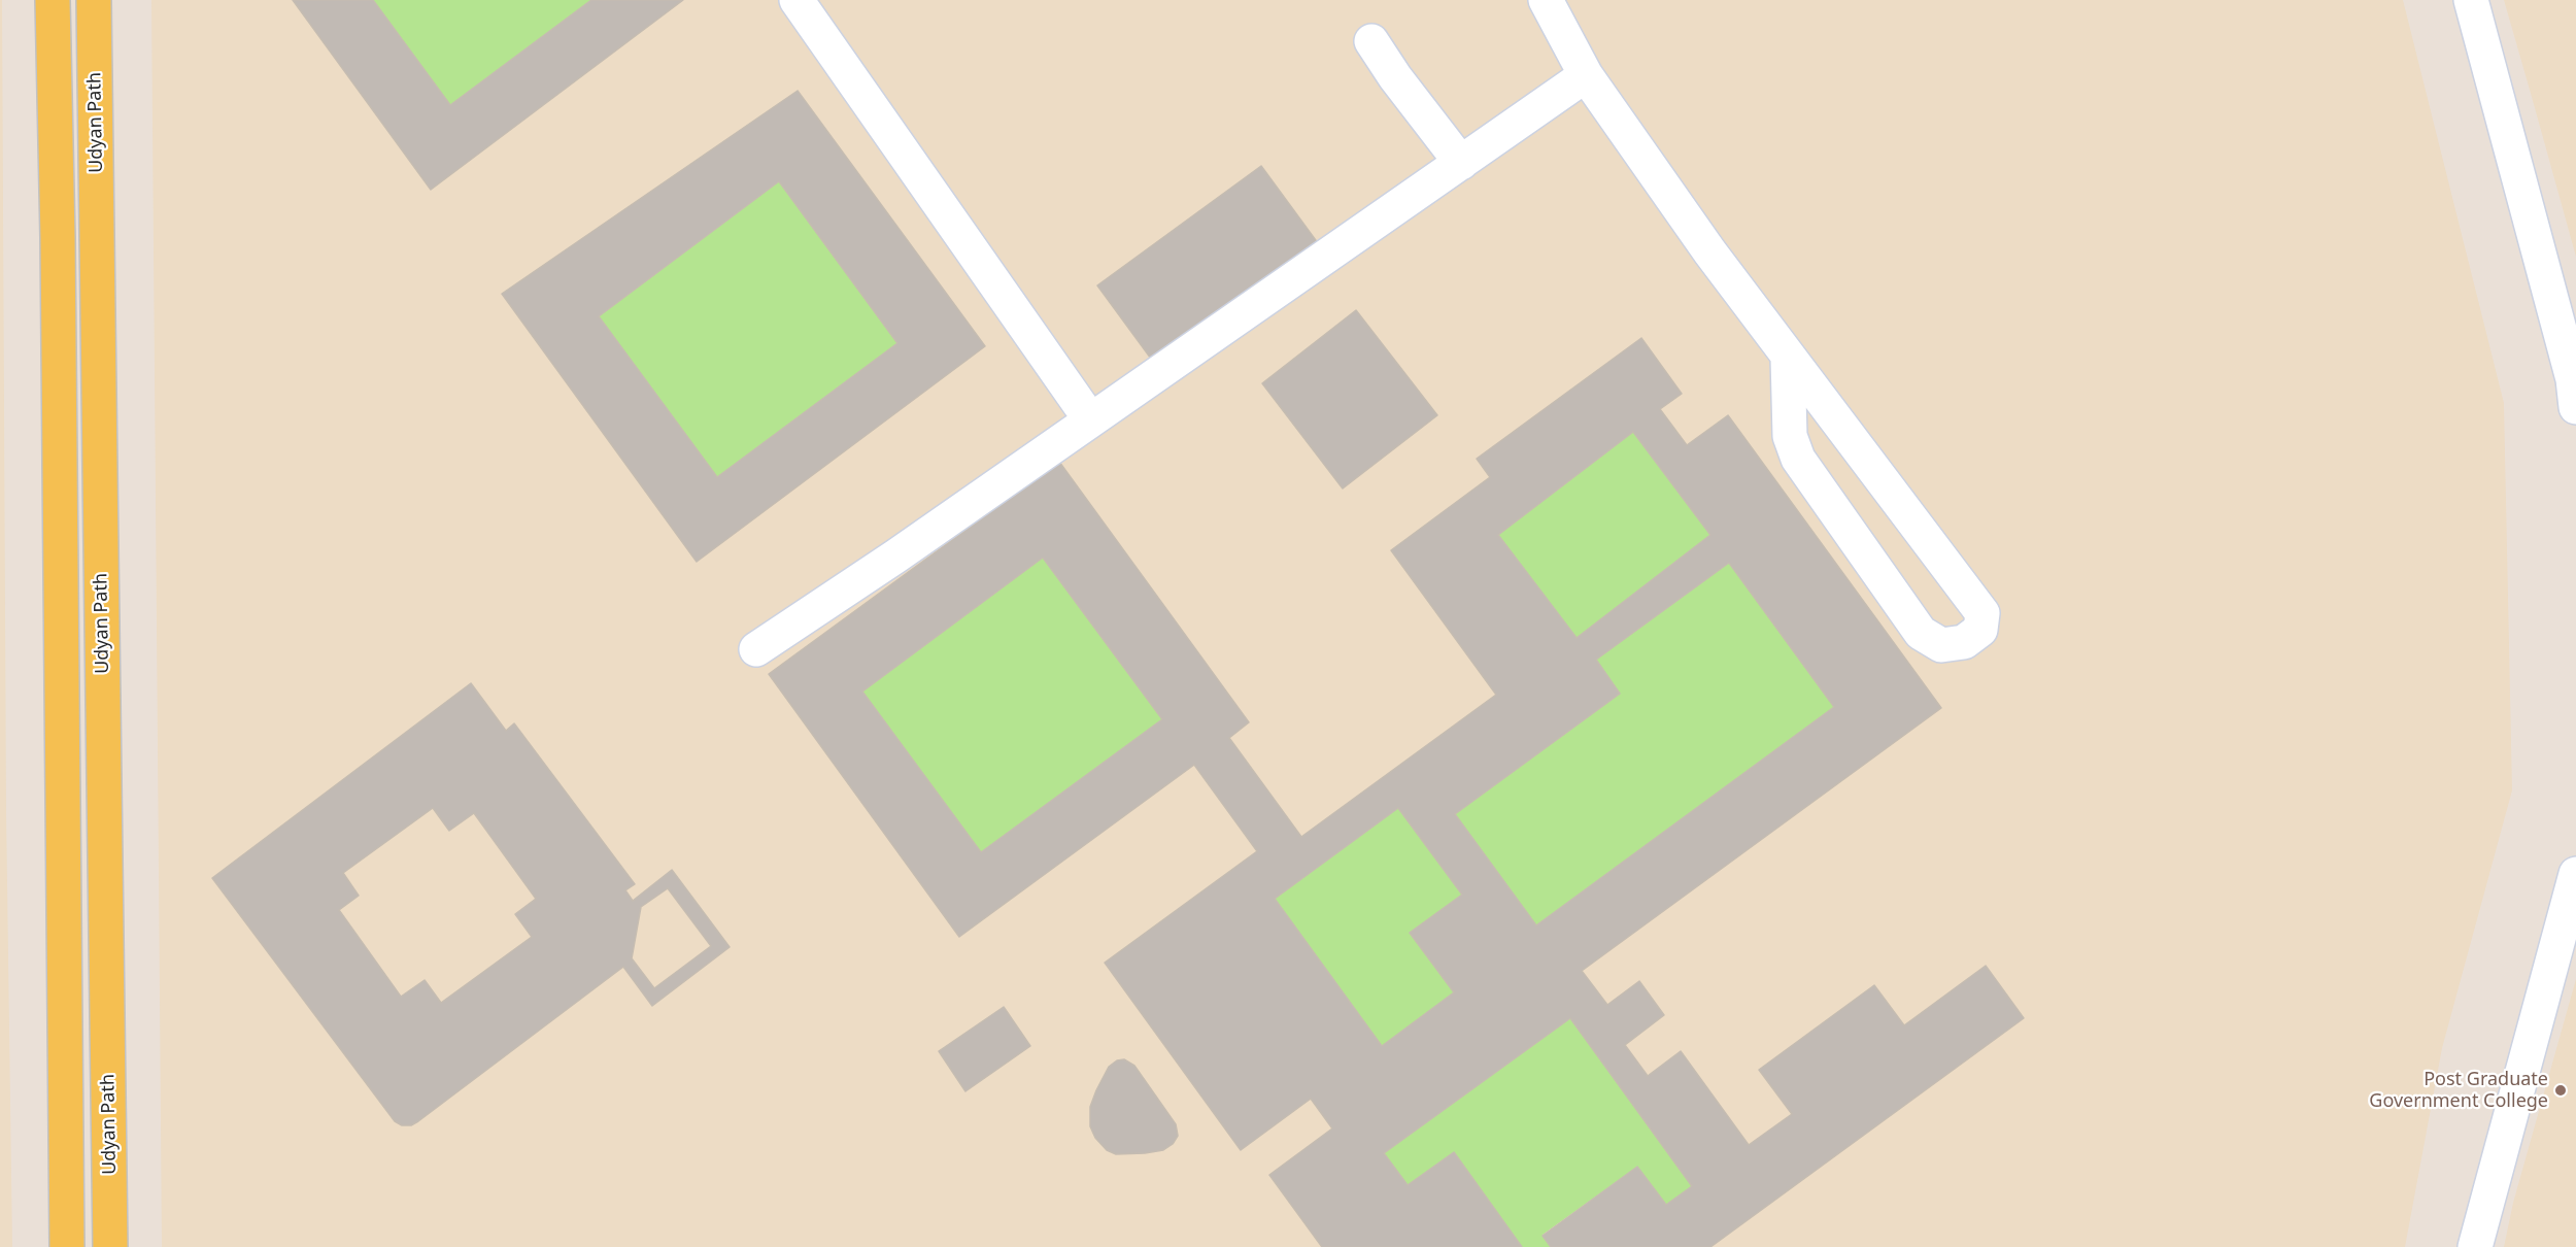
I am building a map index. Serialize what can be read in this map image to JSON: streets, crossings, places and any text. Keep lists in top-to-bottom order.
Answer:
{
  "streets": {
    "main road": ["Udyan Path"]
  },
  "places": ["Post Graduate Government College"]
}
